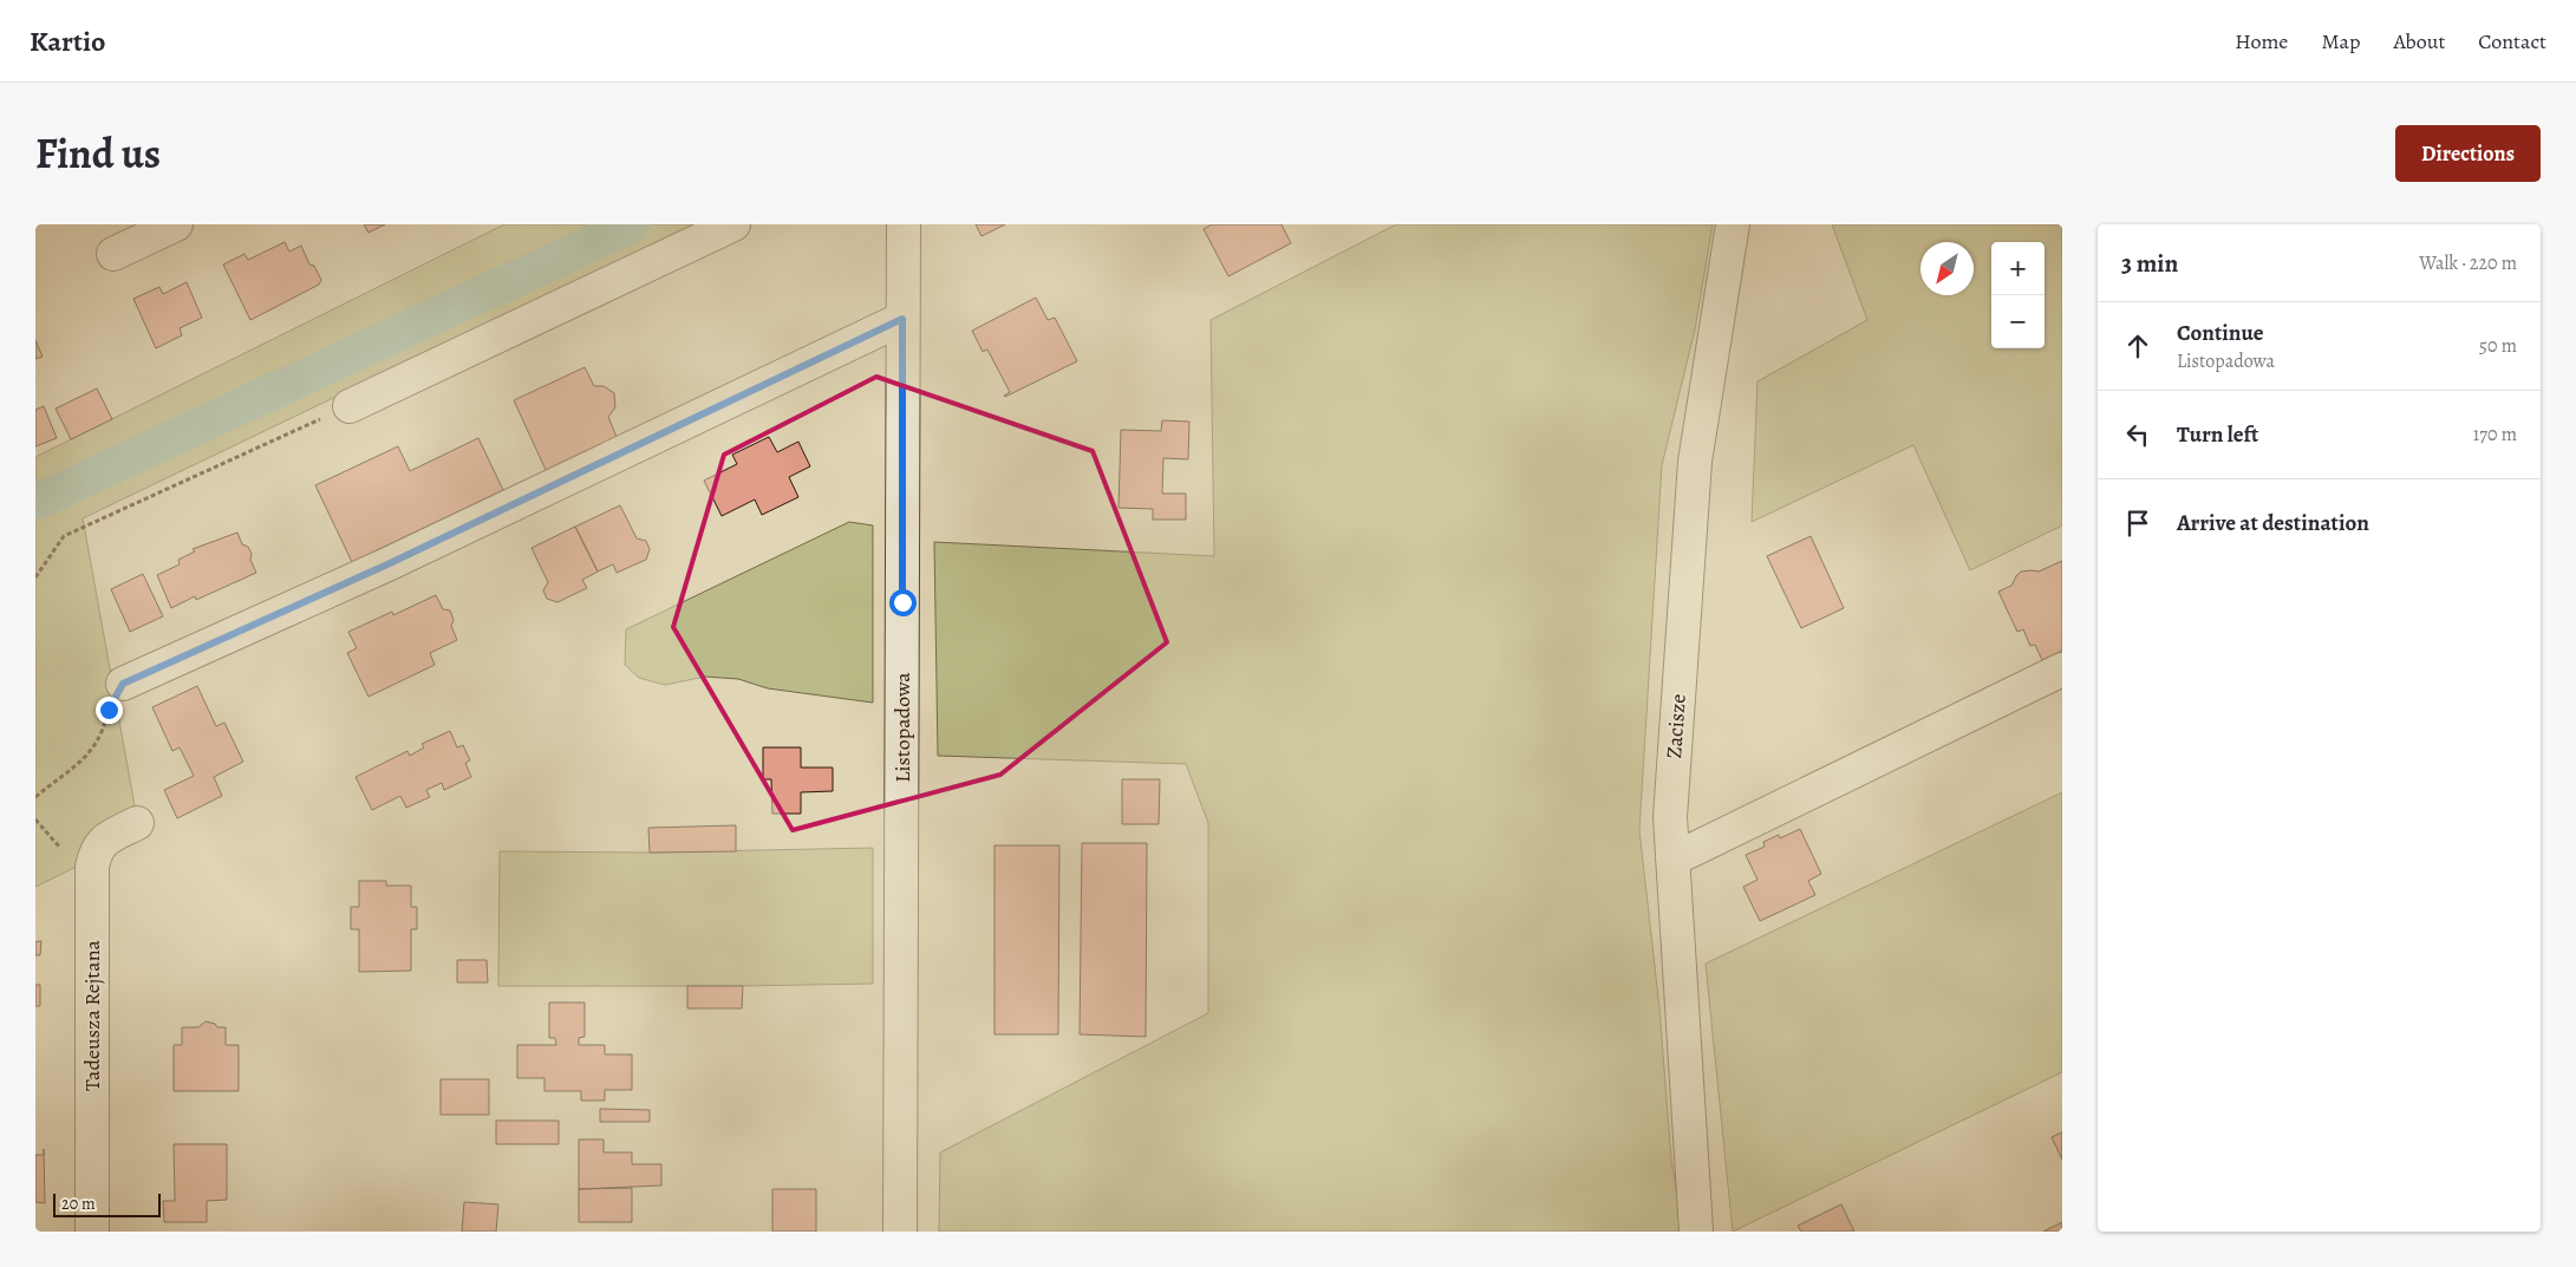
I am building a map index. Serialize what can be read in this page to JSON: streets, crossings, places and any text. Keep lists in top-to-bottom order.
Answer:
{
  "streets": {
    "street": ["Zacisze", "Listopadowa", "Tadeusza Rejtana"]
  },
  "scale_bar": "20 m",
  "north": "bottom left",
  "page": {
    "header": "Kartio",
    "nav": [
      "Home",
      "Map",
      "About",
      "Contact"
    ],
    "title": "Find us",
    "buttons": "Directions",
    "heading": ["3 min", "Walk · 220 m"],
    "map_buttons": ["+", "−"],
    "list": [
      ["Continue", "Listopadowa", "50 m"],
      ["Turn left", "170 m"],
      "Arrive at destination"
    ],
    "scale": "20 m"
  }
}
